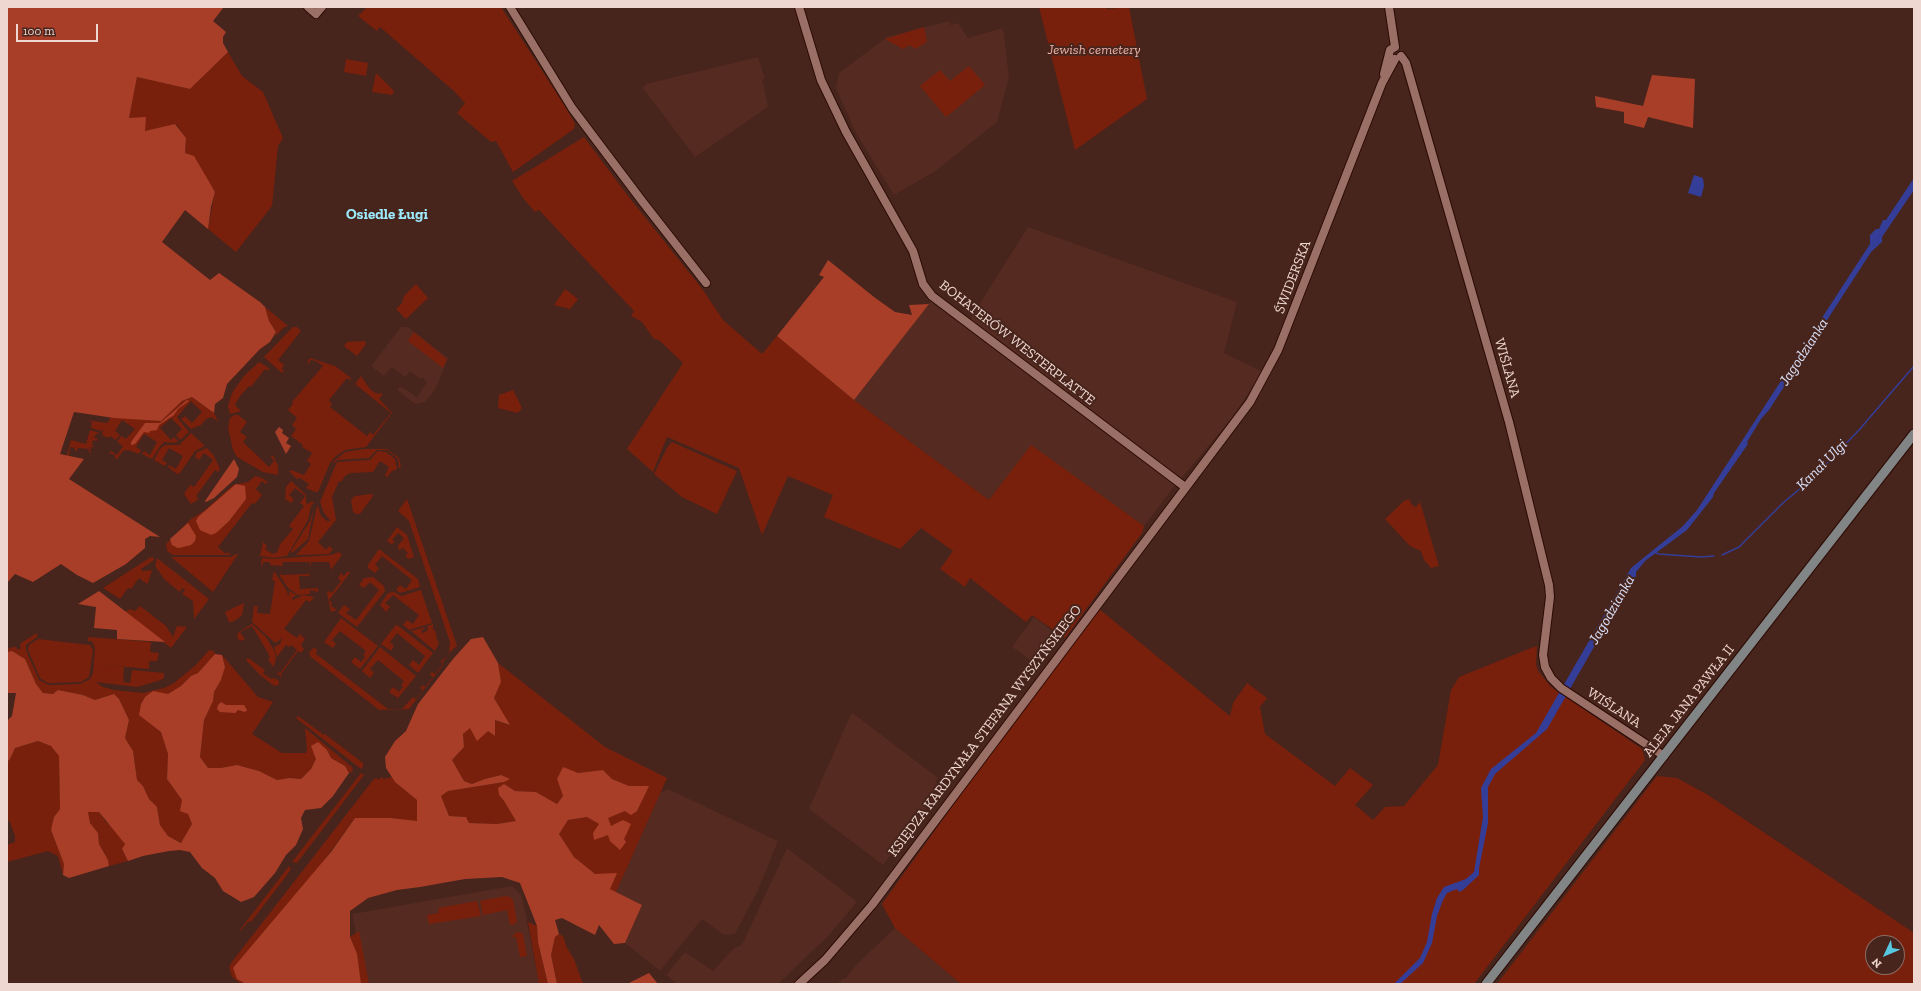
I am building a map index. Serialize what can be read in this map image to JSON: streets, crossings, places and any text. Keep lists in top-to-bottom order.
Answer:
{
  "streets": {
    "main road": ["ALEJA JANA PAWŁA II"],
    "street": [
      "ŚWIDERSKA",
      "BOHATERÓW WESTERPLATTE",
      "WIŚLANA",
      "KSIĘDZA KARDYNAŁA STEFANA WYSZYŃSKIEGO"
    ]
  },
  "crossings": [
    ["ŚWIDERSKA", "BOHATERÓW WESTERPLATTE"],
    ["ŚWIDERSKA", "WIŚLANA"],
    ["ŚWIDERSKA", "KSIĘDZA KARDYNAŁA STEFANA WYSZYŃSKIEGO"],
    ["BOHATERÓW WESTERPLATTE", "KSIĘDZA KARDYNAŁA STEFANA WYSZYŃSKIEGO"],
    ["WIŚLANA", "ALEJA JANA PAWŁA II"]
  ],
  "districts": ["Osiedle Ługi"],
  "water": ["Jagodzianka", "Kanał Ulgi"],
  "parks": ["Jewish cemetery"],
  "scale_bar": "100 m",
  "north": "bottom left"
}
